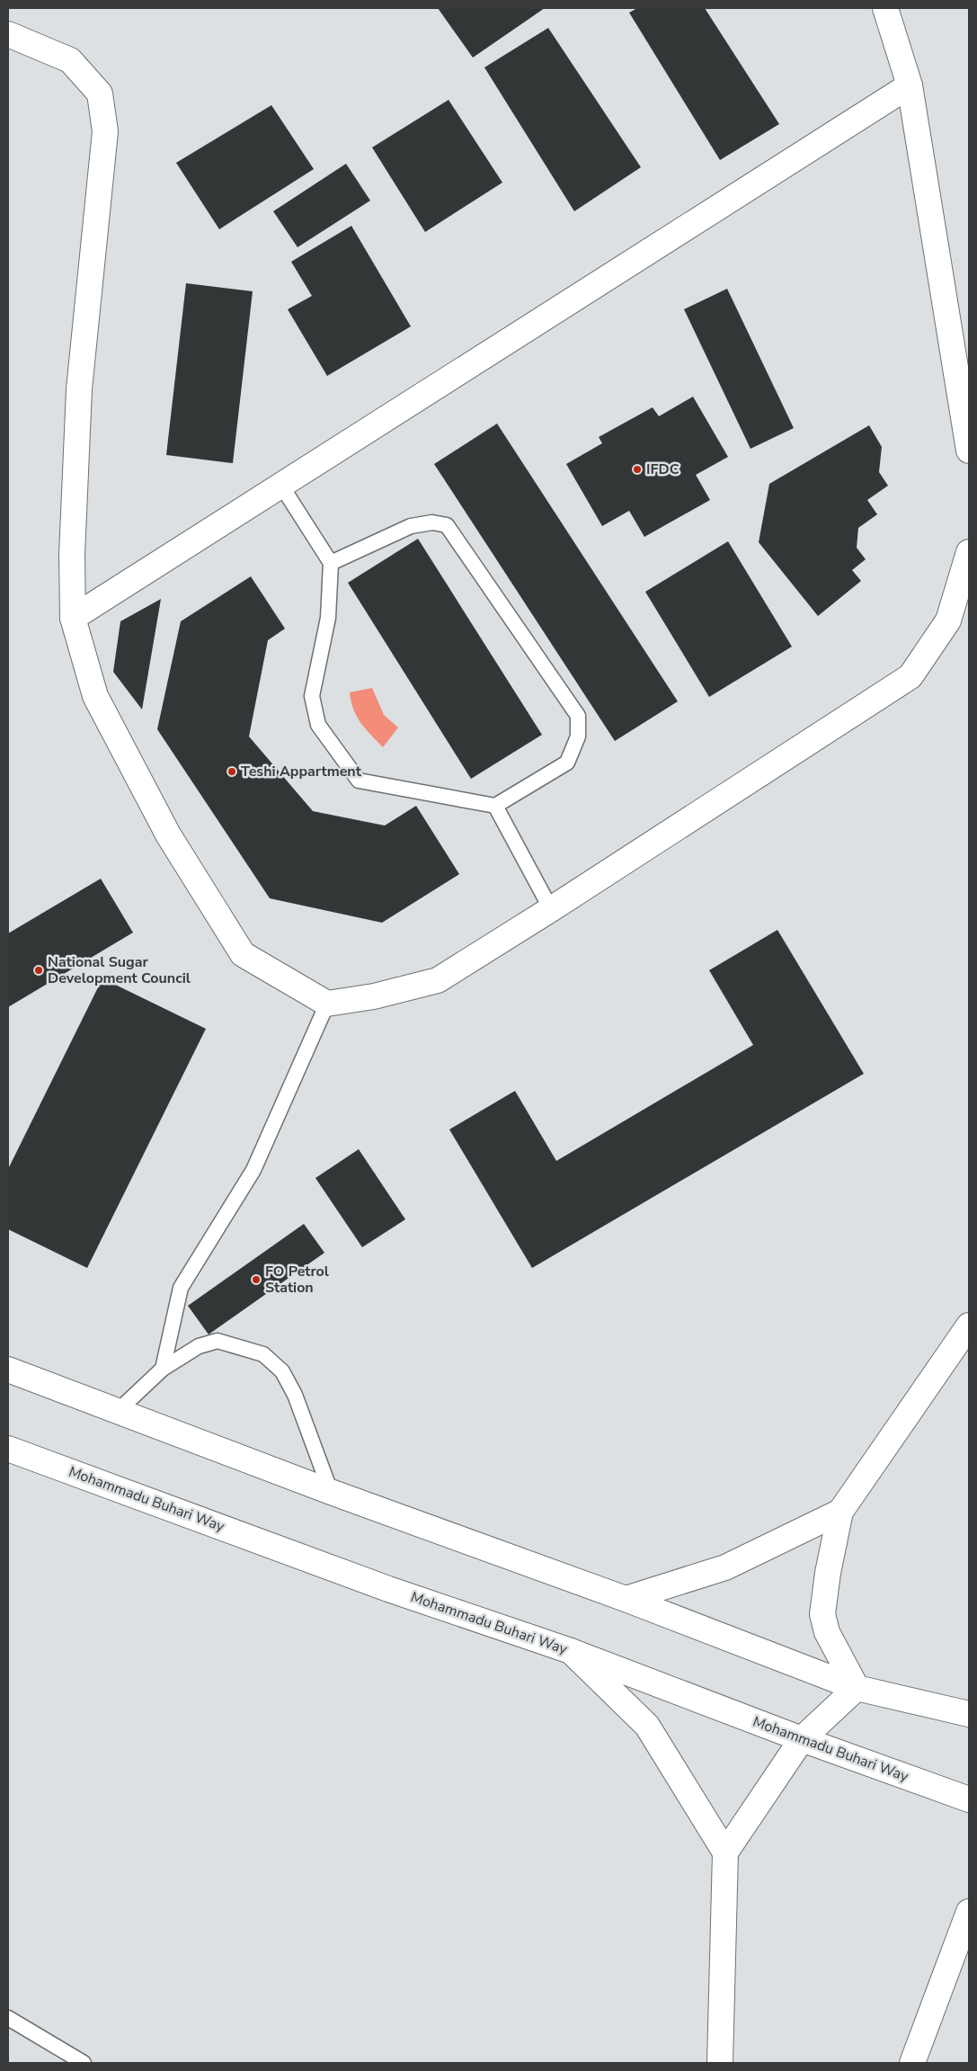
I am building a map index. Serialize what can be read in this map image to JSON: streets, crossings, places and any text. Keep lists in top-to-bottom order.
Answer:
{
  "streets": {
    "main road": ["Mohammadu Buhari Way"]
  },
  "places": [
    "IFDC",
    "Teshi Appartment",
    "National Sugar Development Council",
    "FO Petrol Station"
  ]
}
